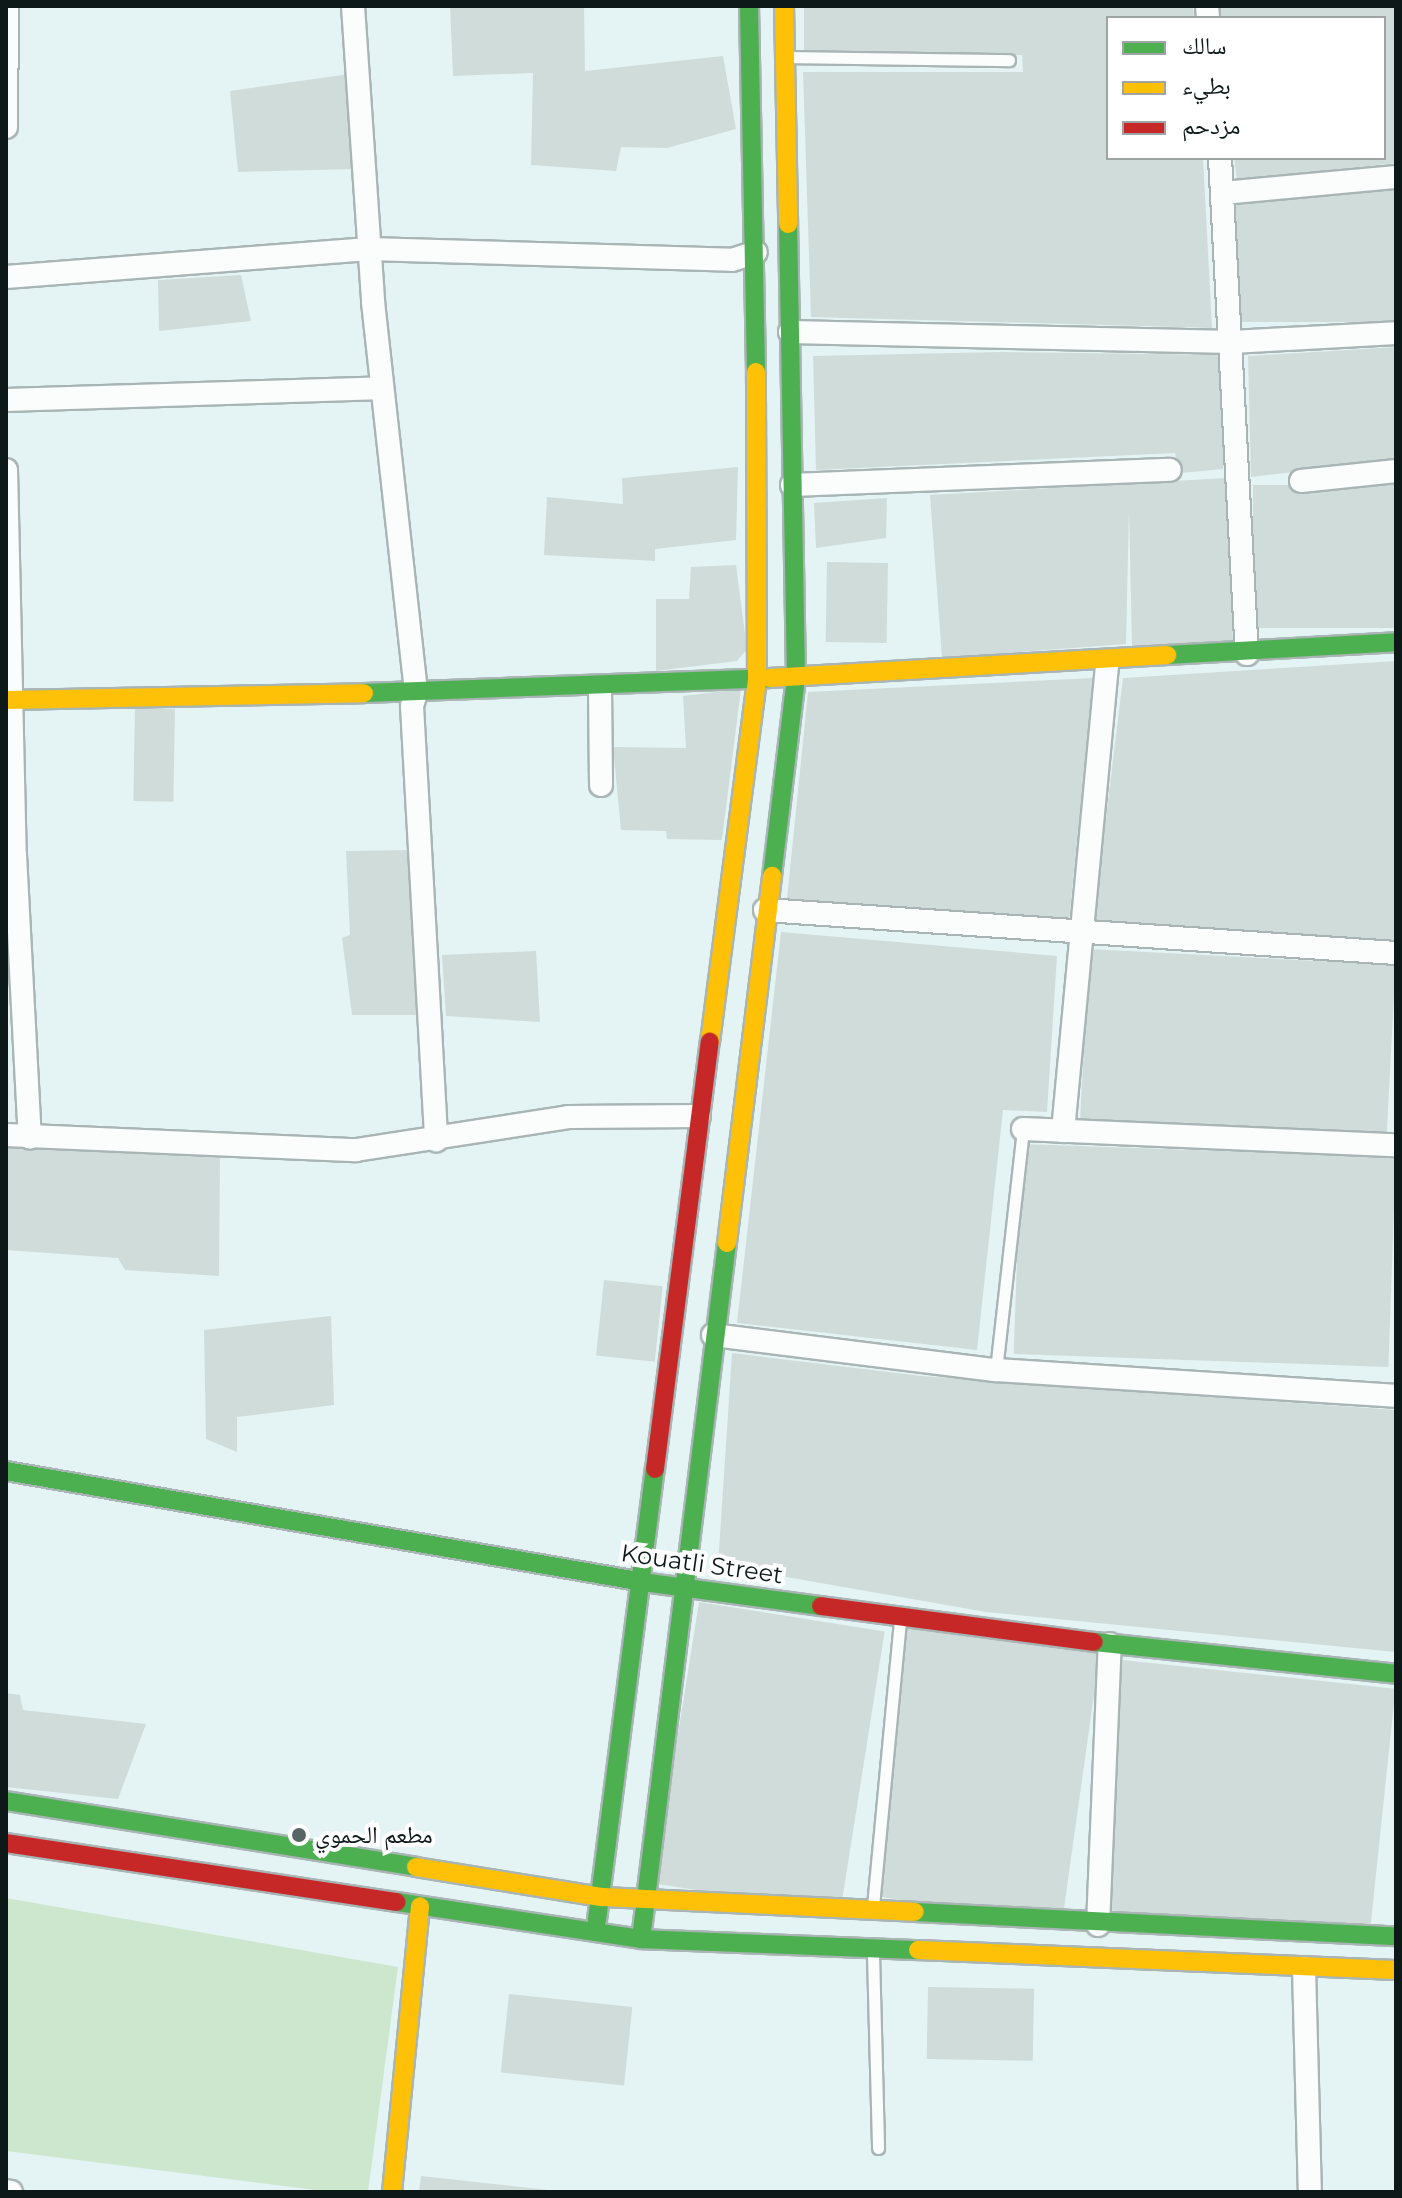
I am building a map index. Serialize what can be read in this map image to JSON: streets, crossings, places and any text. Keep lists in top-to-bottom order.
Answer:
{
  "streets": {
    "main road": ["Kouatli Street"]
  },
  "places": ["مطعم الحموي"],
  "legend": ["سالك", "بطيء", "مزدحم"]
}
